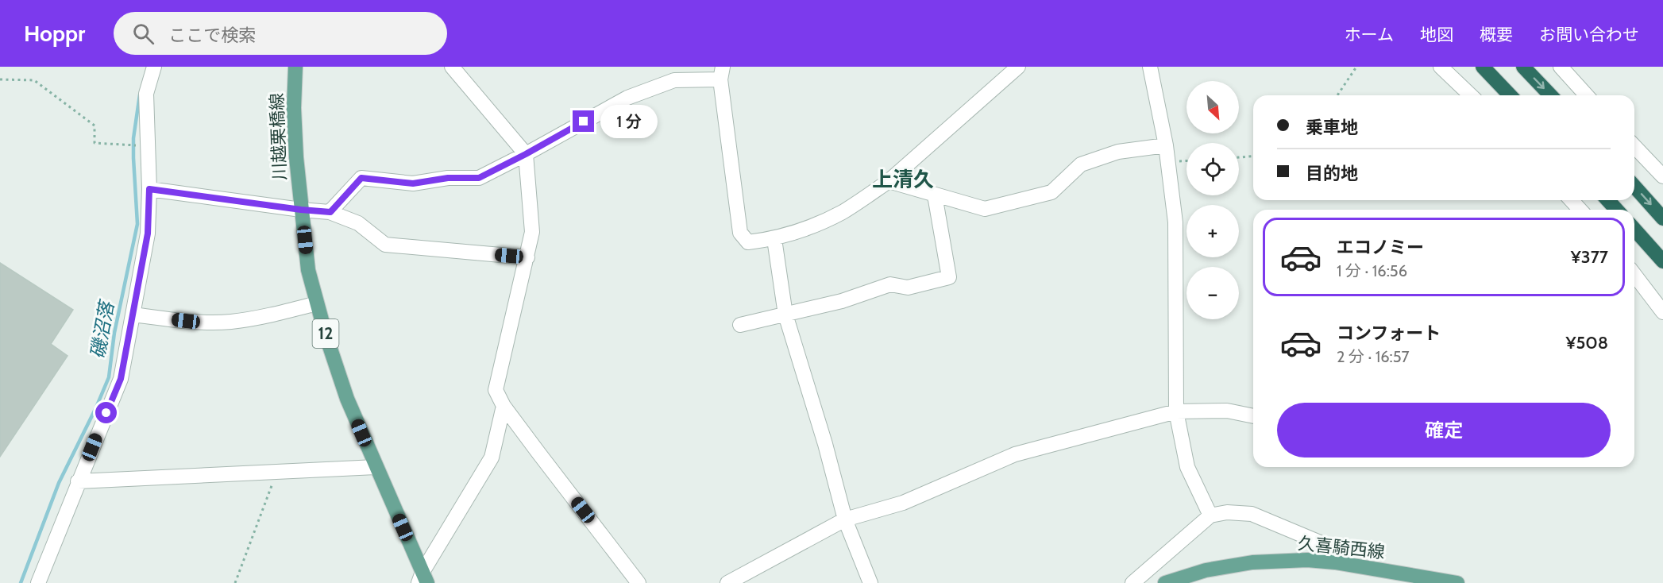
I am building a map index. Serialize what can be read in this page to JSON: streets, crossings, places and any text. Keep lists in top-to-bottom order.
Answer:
{
  "streets": {
    "main road": ["川越栗橋線", "12", "久喜騎西線"]
  },
  "districts": ["上清久"],
  "water": ["磯沼落"],
  "north": "bottom right",
  "page": {
    "header": "Hoppr",
    "search": "ここで検索",
    "nav": [
      "ホーム",
      "地図",
      "概要",
      "お問い合わせ"
    ],
    "map_buttons": ["+", "−"],
    "banner": ["乗車地", "目的地"],
    "bubble": "1 分",
    "list": [
      {
        "name": "エコノミー",
        "note": "1 分 · 16:56",
        "value": "¥377"
      },
      {
        "name": "コンフォート",
        "note": "2 分 · 16:57",
        "value": "¥508"
      }
    ],
    "buttons": "確定"
  }
}
